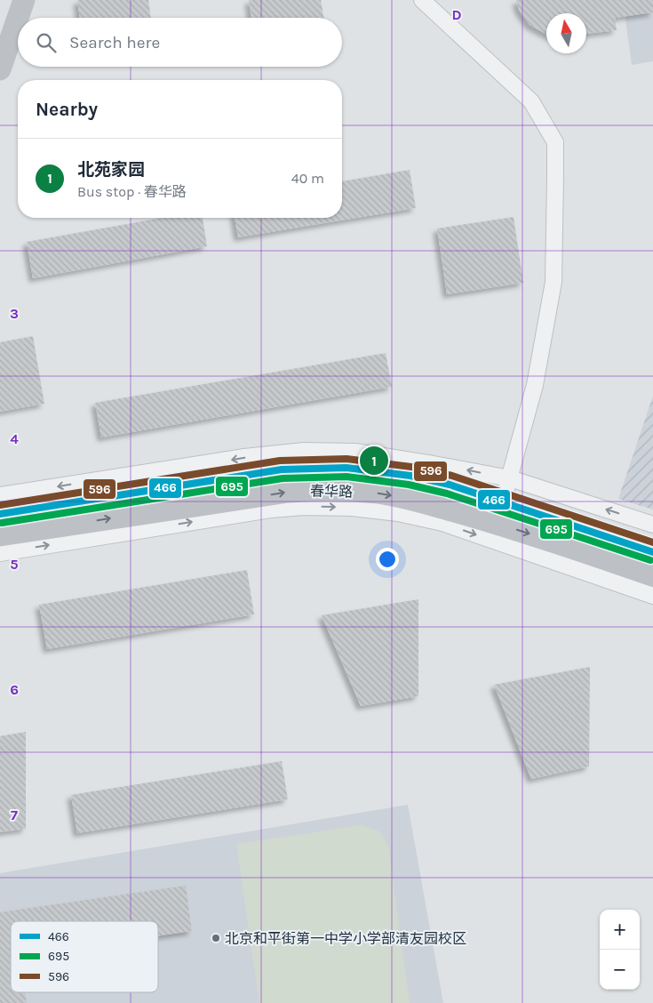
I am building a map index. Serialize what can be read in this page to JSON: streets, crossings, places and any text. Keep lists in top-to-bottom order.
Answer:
{
  "streets": {
    "street": ["春华路"]
  },
  "places": ["北京和平街第一中学小学部清友园校区"],
  "lines": ["transit line 596", "transit line 466", "transit line 695"],
  "legend": ["466", "695", "596"],
  "north": "top",
  "page": {
    "search": "Search here",
    "heading": "Nearby",
    "list": [
      {
        "mark": "1",
        "name": "北苑家园",
        "note": "Bus stop · 春华路",
        "value": "40 m"
      }
    ],
    "pins": "1",
    "map_buttons": ["+", "−"]
  },
  "grid": {
    "columns": ["D"],
    "rows": [
      "3",
      "4",
      "5",
      "6",
      "7"
    ]
  }
}
